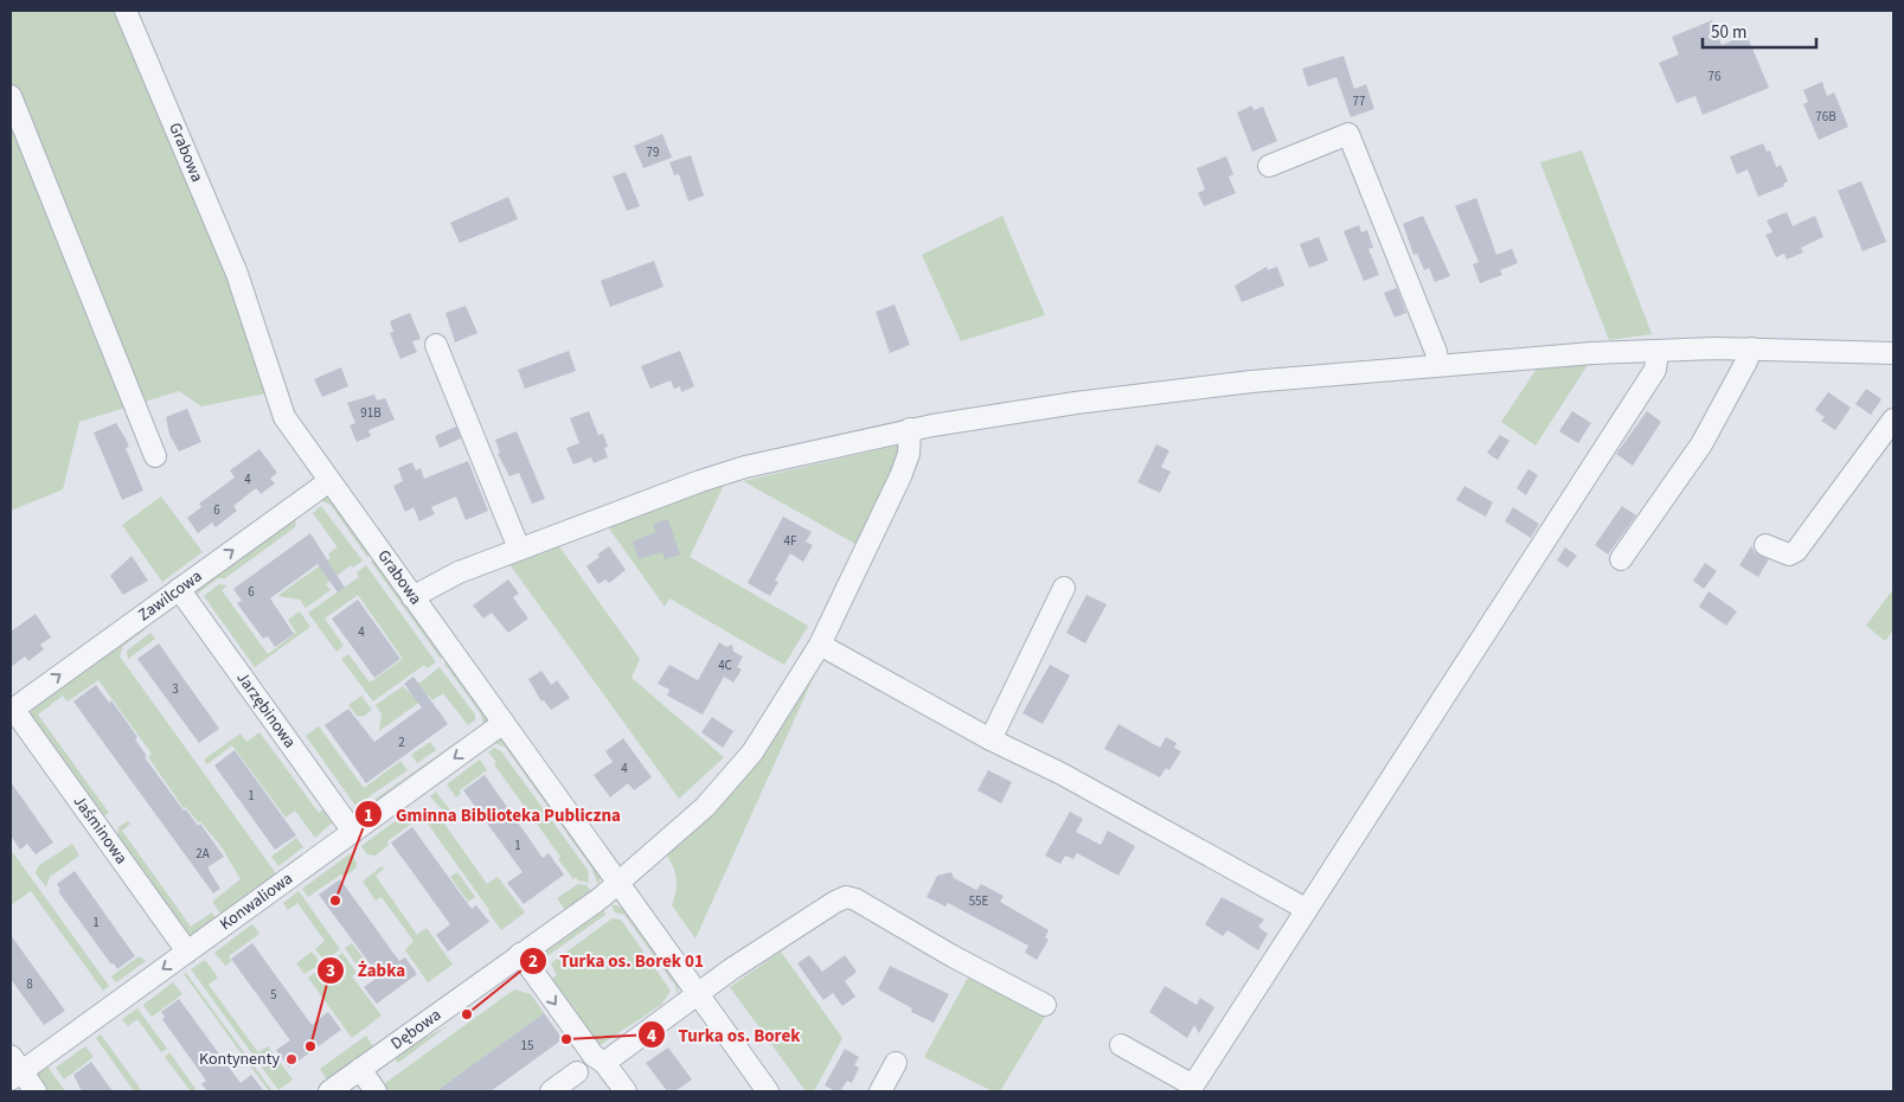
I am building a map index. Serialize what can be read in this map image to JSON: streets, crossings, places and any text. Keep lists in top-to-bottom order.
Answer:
{
  "streets": {
    "street": [
      "Grabowa",
      "Zawilcowa",
      "Jarzębinowa",
      "Jaśminowa",
      "Konwaliowa",
      "Dębowa"
    ]
  },
  "crossings": [
    ["Grabowa", "Zawilcowa"],
    ["Grabowa", "Konwaliowa"],
    ["Grabowa", "Dębowa"],
    ["Zawilcowa", "Jarzębinowa"],
    ["Zawilcowa", "Jaśminowa"],
    ["Jarzębinowa", "Konwaliowa"],
    ["Jaśminowa", "Konwaliowa"]
  ],
  "one_way": ["Zawilcowa", "Konwaliowa"],
  "places": [
    "Gminna Biblioteka Publiczna",
    "Turka os. Borek 01",
    "Turka os. Borek",
    "Żabka",
    "Kontynenty"
  ],
  "house_numbers": [
    "76",
    "77",
    "76B",
    "79",
    "91B",
    "4",
    "6",
    "4F",
    "6",
    "4",
    "4C",
    "3",
    "2",
    "4",
    "1",
    "1",
    "2A",
    "55E",
    "1",
    "8",
    "5",
    "15"
  ],
  "scale_bar": "50 m"
}
